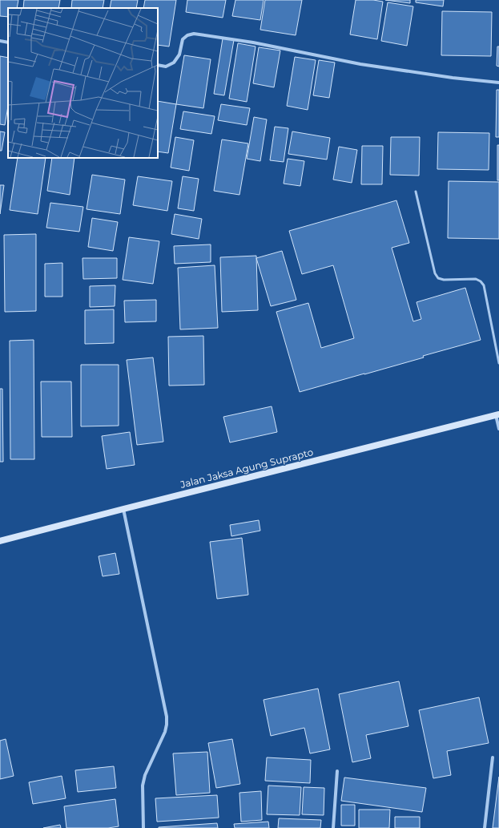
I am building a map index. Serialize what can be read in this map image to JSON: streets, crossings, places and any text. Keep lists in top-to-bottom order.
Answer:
{
  "streets": {
    "main road": ["Jalan Jaksa Agung Suprapto"]
  }
}
